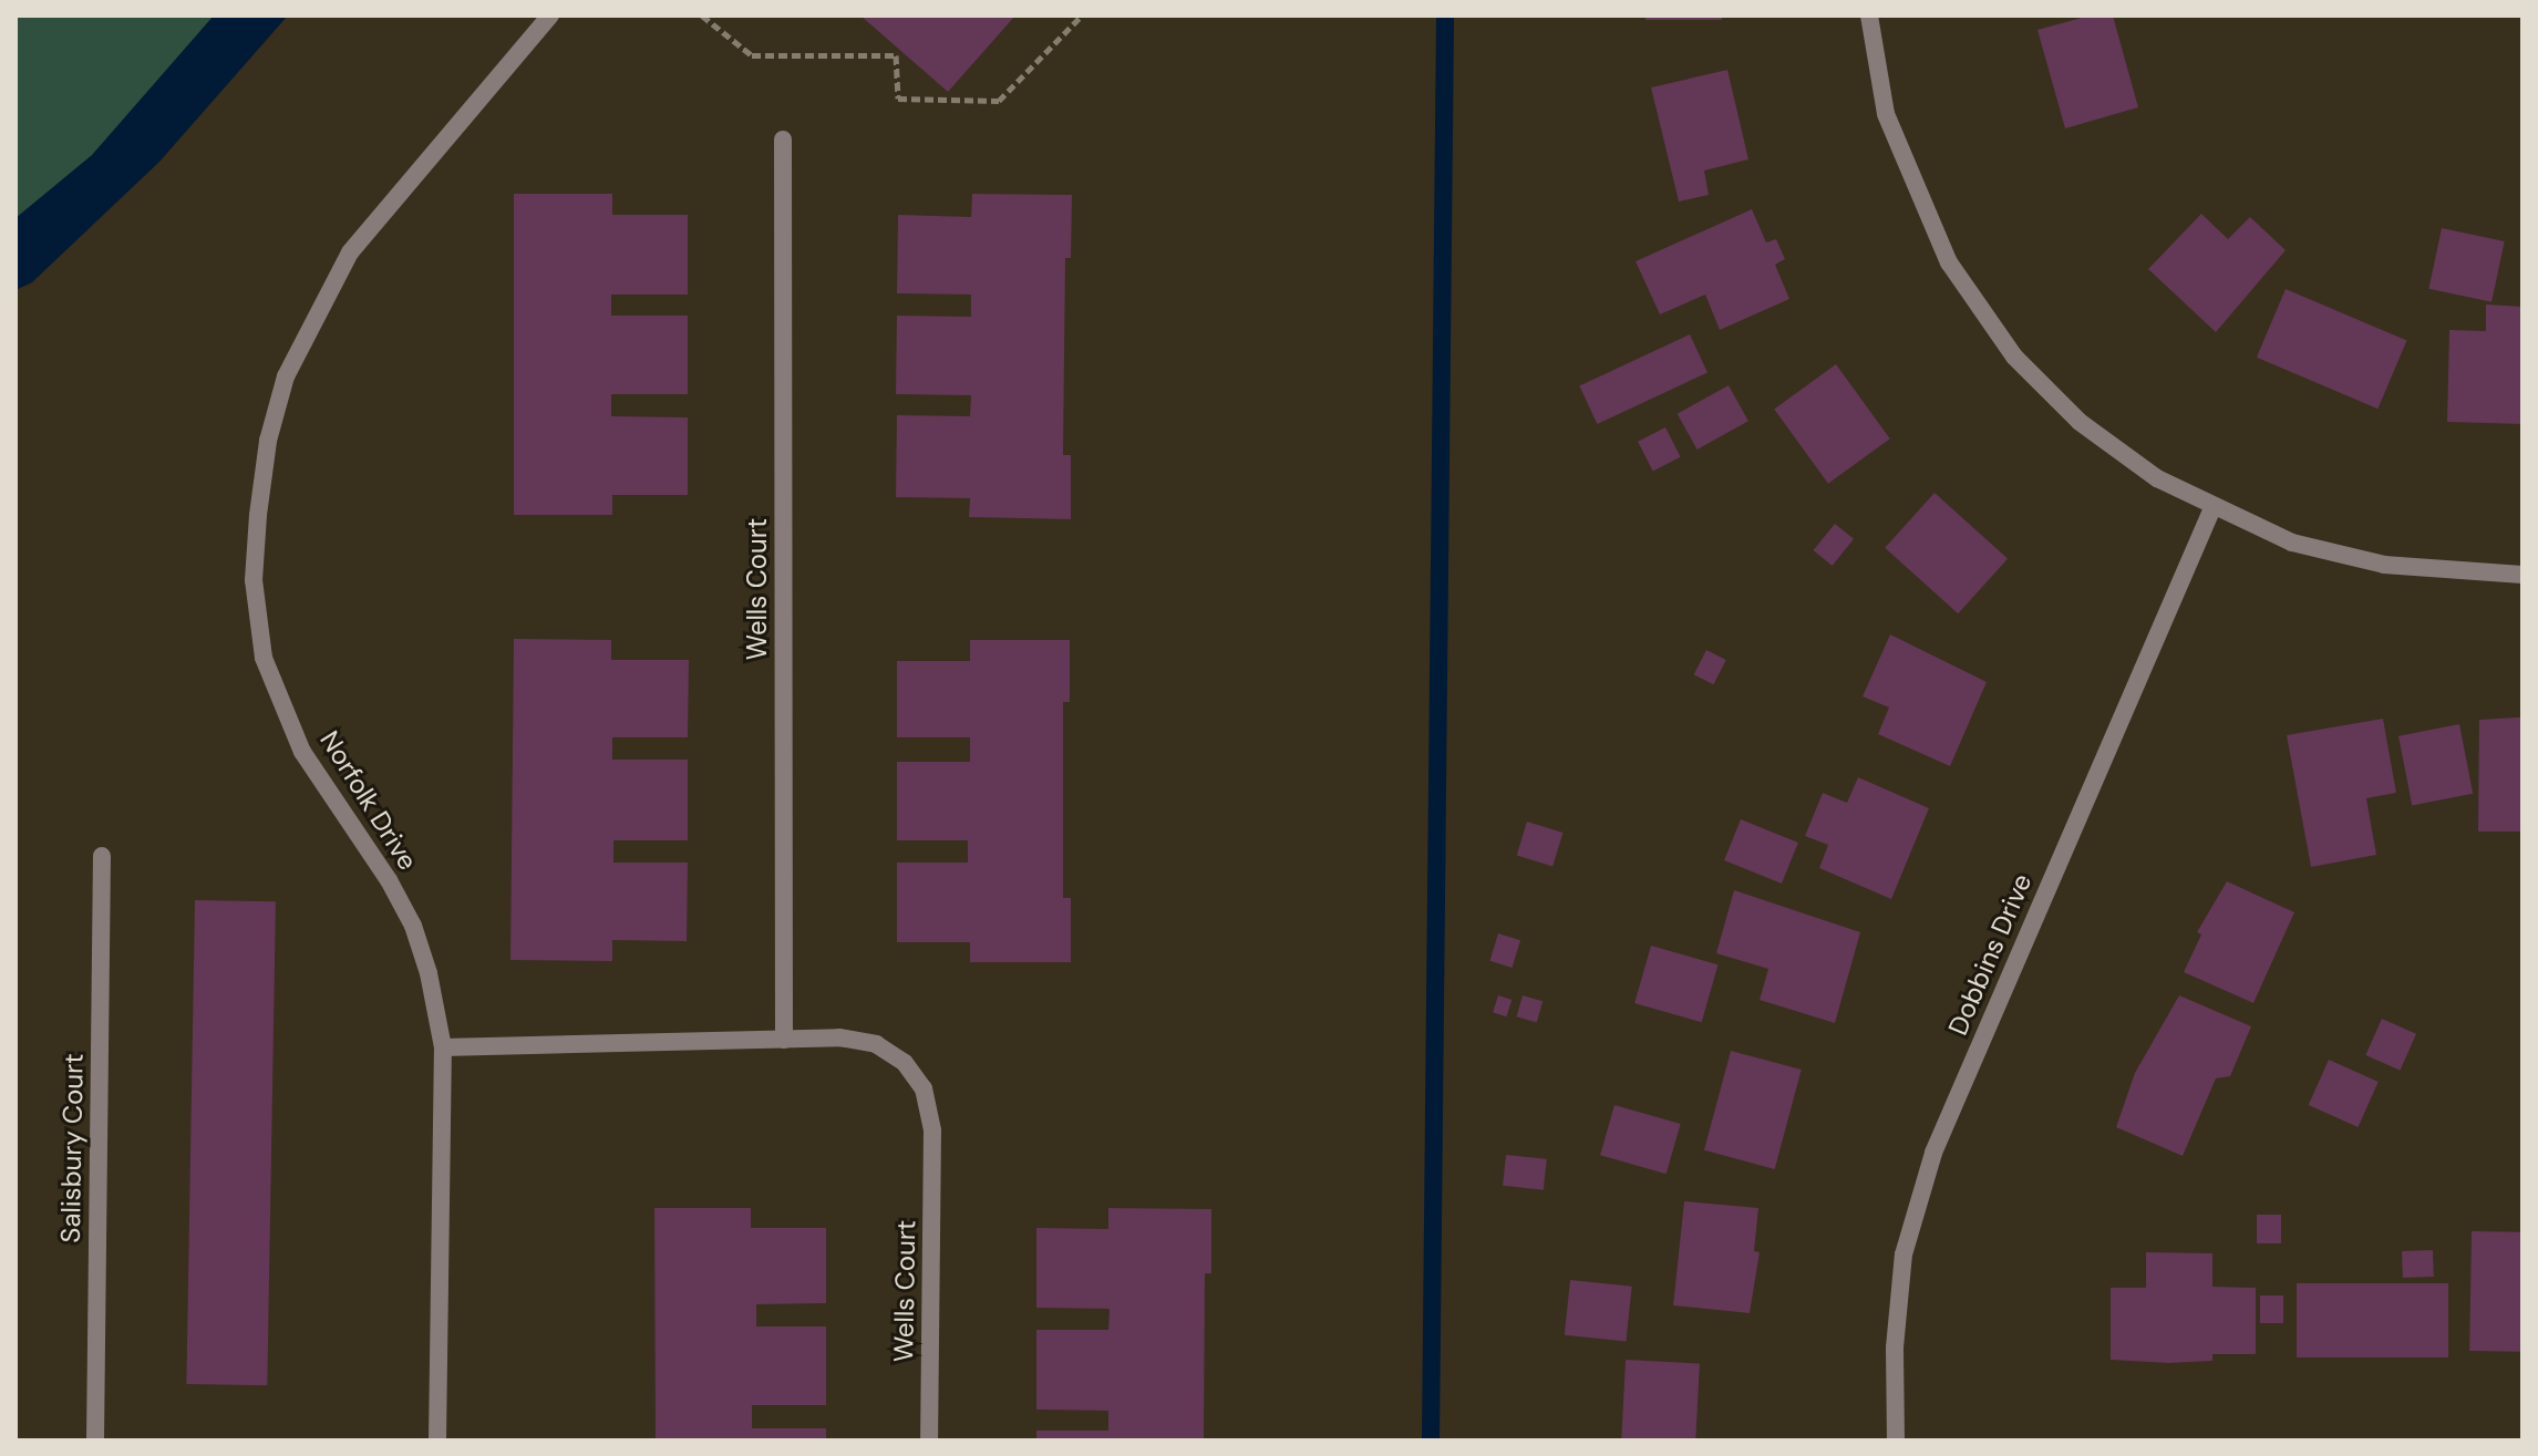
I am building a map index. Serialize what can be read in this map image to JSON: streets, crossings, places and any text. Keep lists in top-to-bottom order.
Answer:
{
  "streets": {
    "street": [
      "Wells Court",
      "Norfolk Drive",
      "Dobbins Drive",
      "Salisbury Court"
    ]
  },
  "crossings": [
    ["Wells Court", "Norfolk Drive"]
  ]
}
